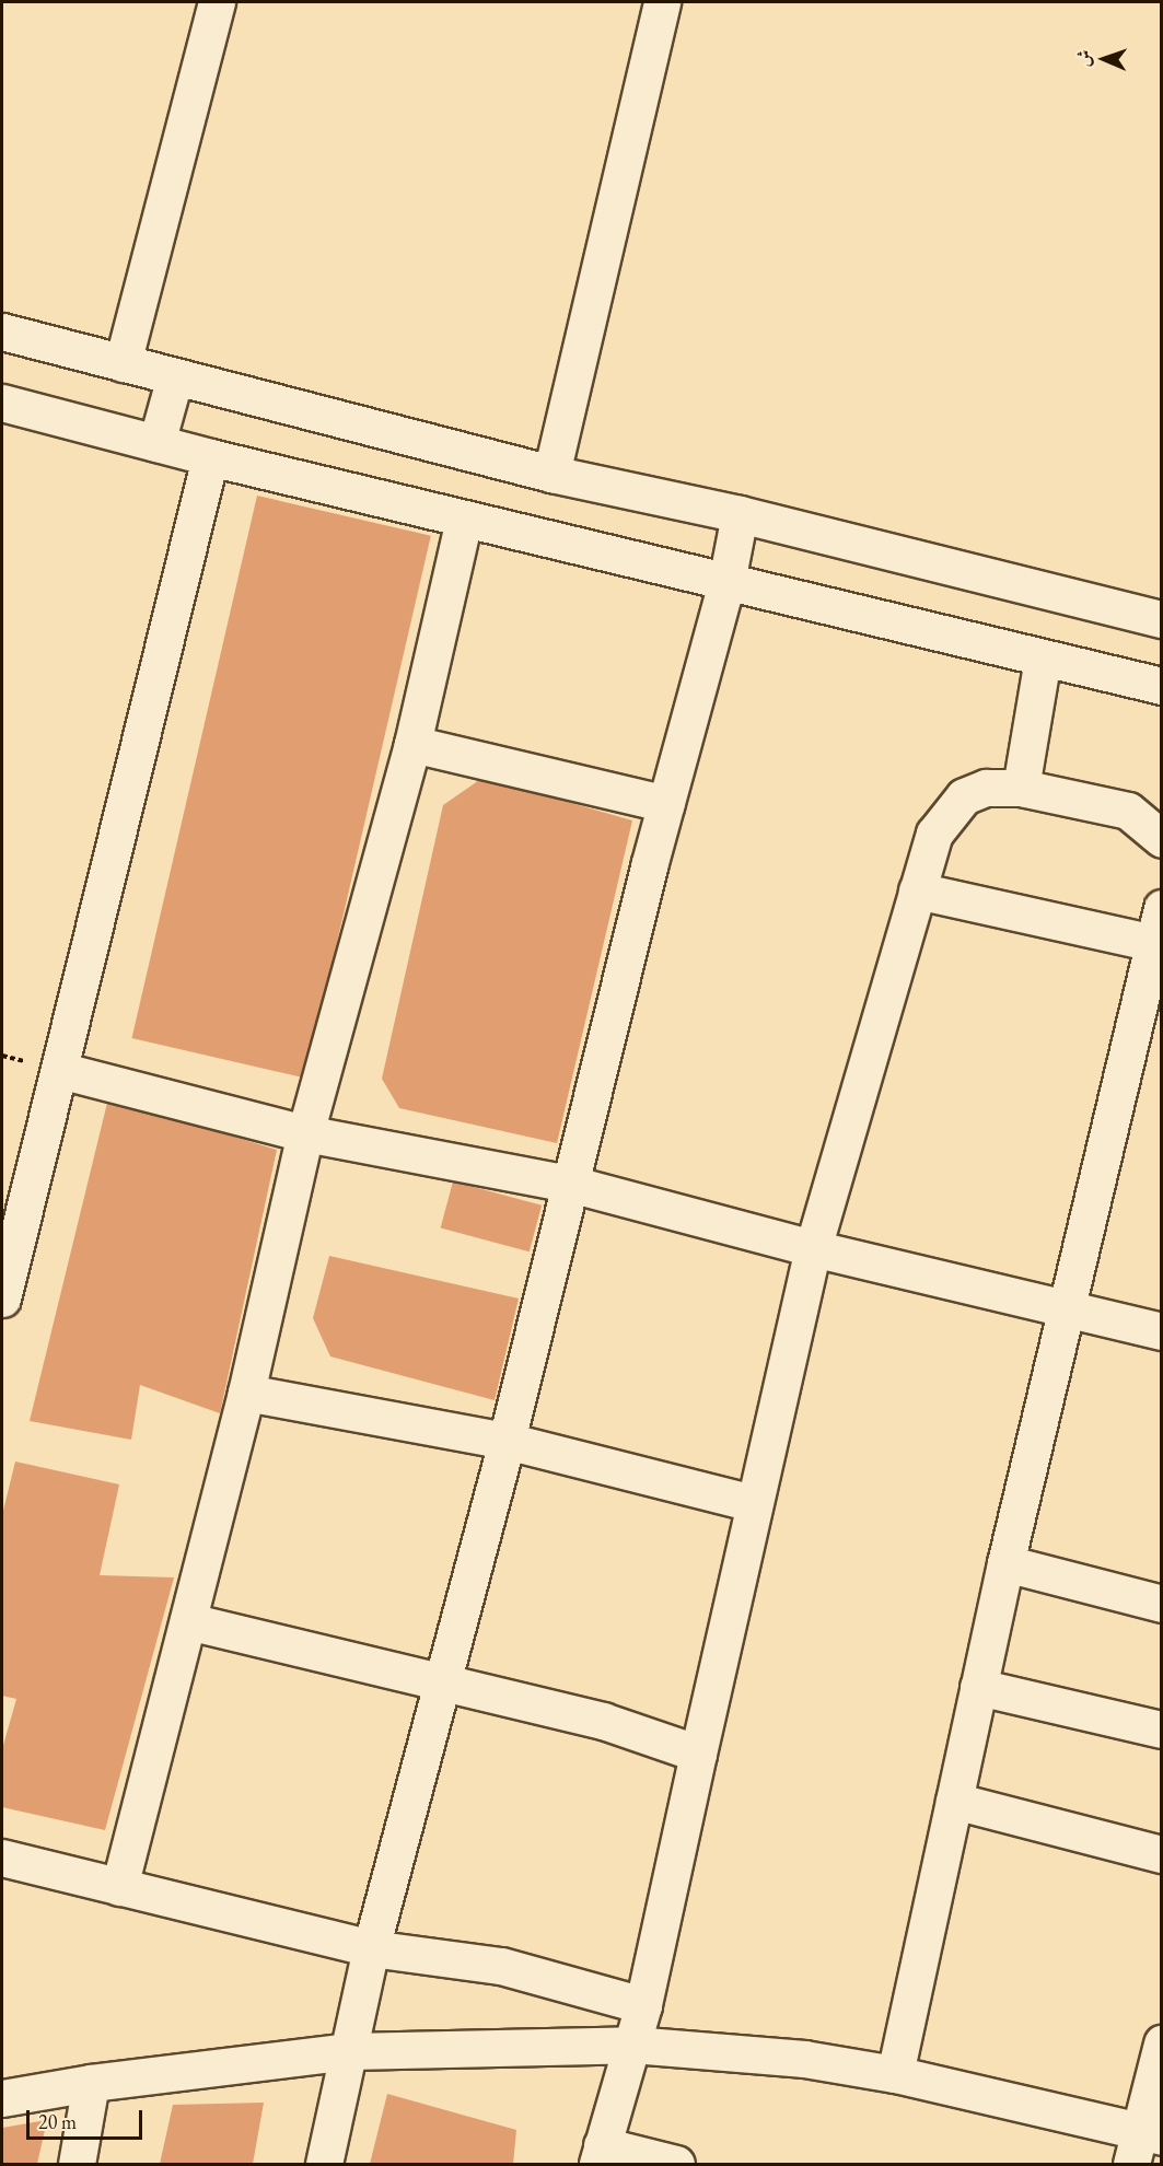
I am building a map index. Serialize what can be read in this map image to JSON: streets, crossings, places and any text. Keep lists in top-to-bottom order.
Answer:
{
  "scale_bar": "20 m",
  "north": "left"
}
